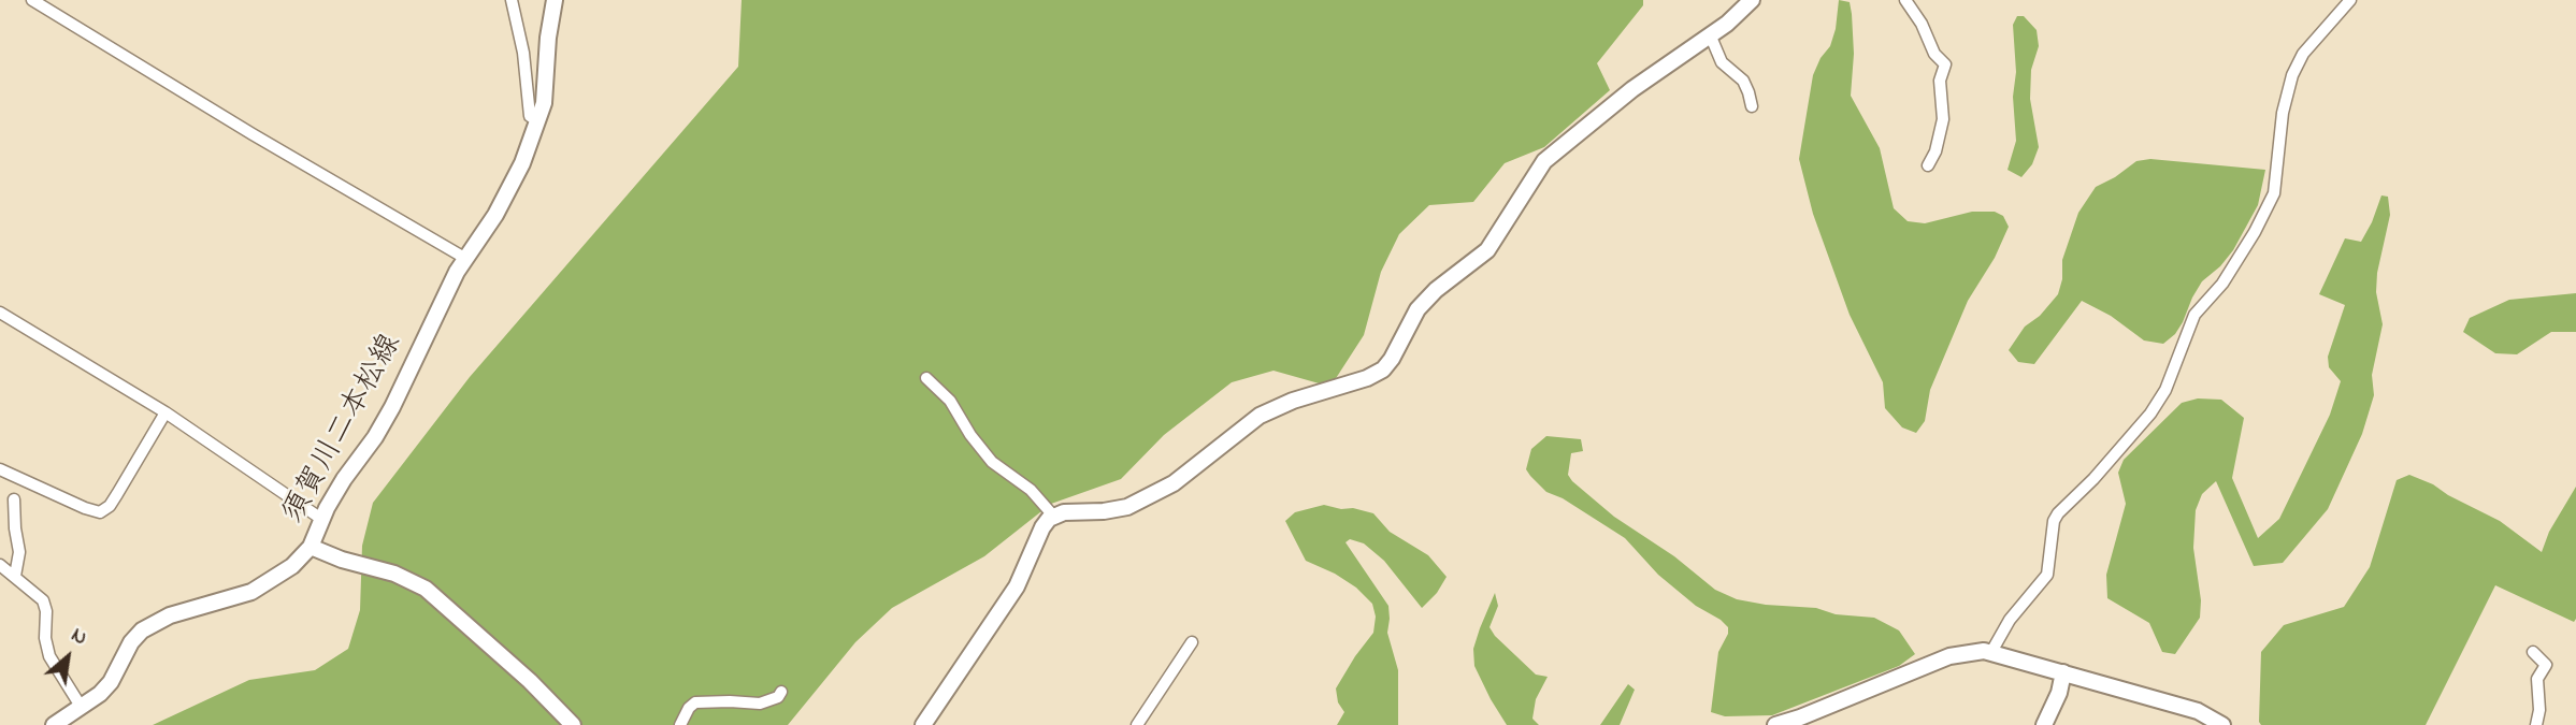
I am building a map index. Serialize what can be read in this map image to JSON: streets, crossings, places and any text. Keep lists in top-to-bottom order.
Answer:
{
  "streets": {
    "street": ["須賀川二本松線"]
  },
  "north": "top right"
}
